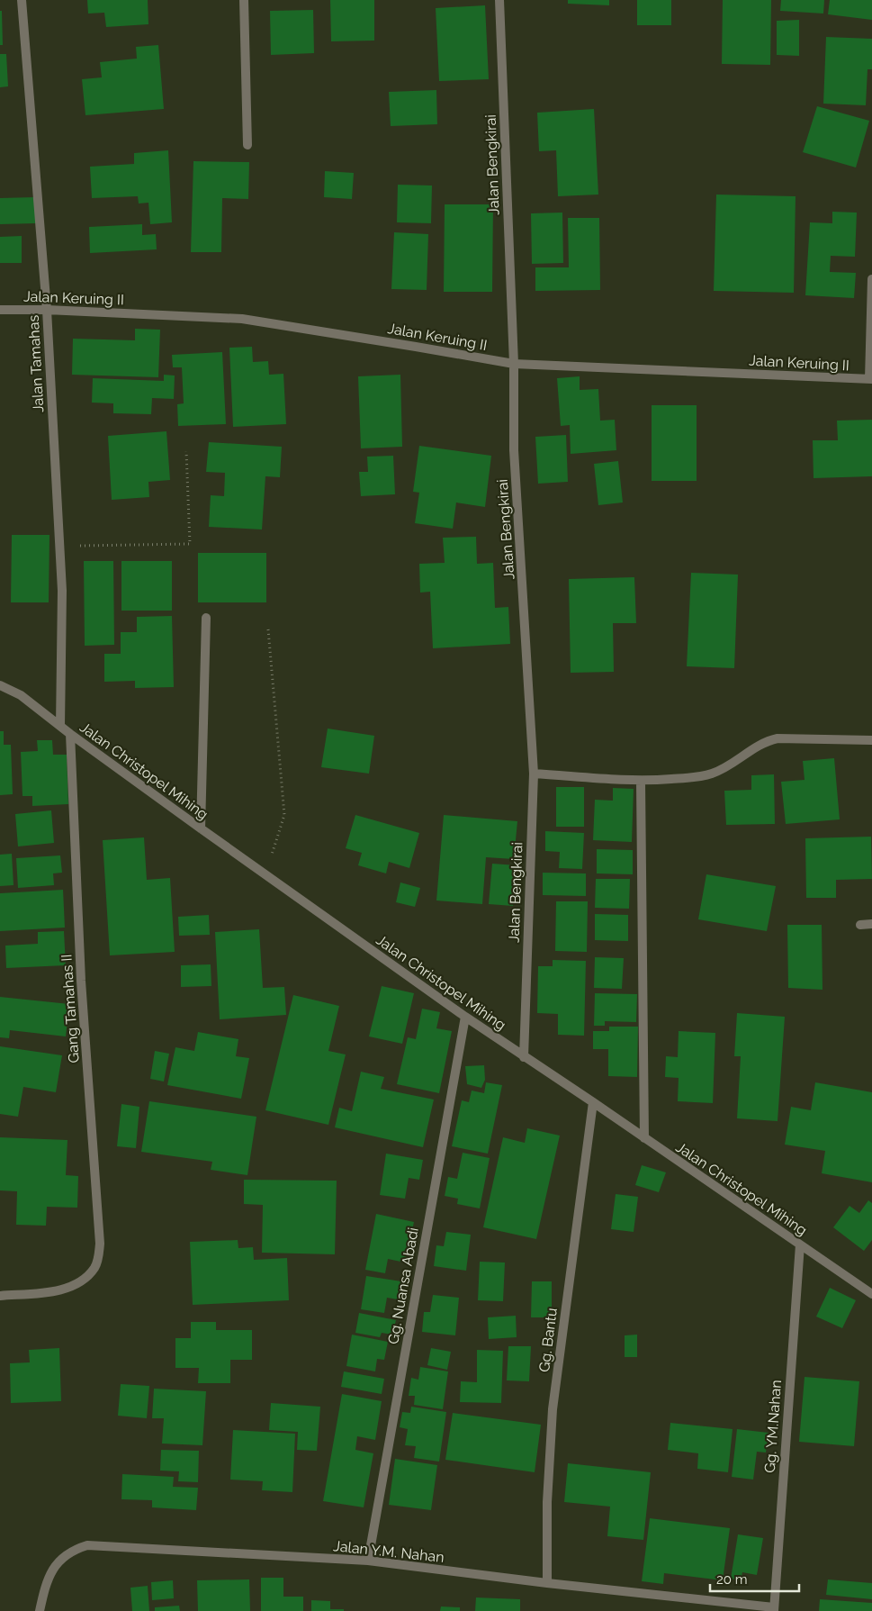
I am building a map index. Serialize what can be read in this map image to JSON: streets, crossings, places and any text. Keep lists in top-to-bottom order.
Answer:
{
  "streets": {
    "street": [
      "Jalan Bengkirai",
      "Jalan Keruing II",
      "Jalan Tamahas",
      "Jalan Christopel Mihing",
      "Gang Tamahas II",
      "Gg. Nuansa Abadi",
      "Gg. Bantu",
      "Gg. YM.Nahan",
      "Jalan Y.M. Nahan"
    ]
  },
  "crossings": [
    ["Jalan Bengkirai", "Jalan Keruing II"],
    ["Jalan Bengkirai", "Jalan Christopel Mihing"],
    ["Jalan Keruing II", "Jalan Tamahas"],
    ["Jalan Tamahas", "Jalan Christopel Mihing"],
    ["Jalan Christopel Mihing", "Gang Tamahas II"],
    ["Jalan Christopel Mihing", "Gg. Nuansa Abadi"],
    ["Jalan Christopel Mihing", "Gg. Bantu"],
    ["Jalan Christopel Mihing", "Gg. YM.Nahan"],
    ["Gg. Nuansa Abadi", "Jalan Y.M. Nahan"],
    ["Gg. Bantu", "Jalan Y.M. Nahan"],
    ["Gg. YM.Nahan", "Jalan Y.M. Nahan"]
  ],
  "scale_bar": "20 m"
}
